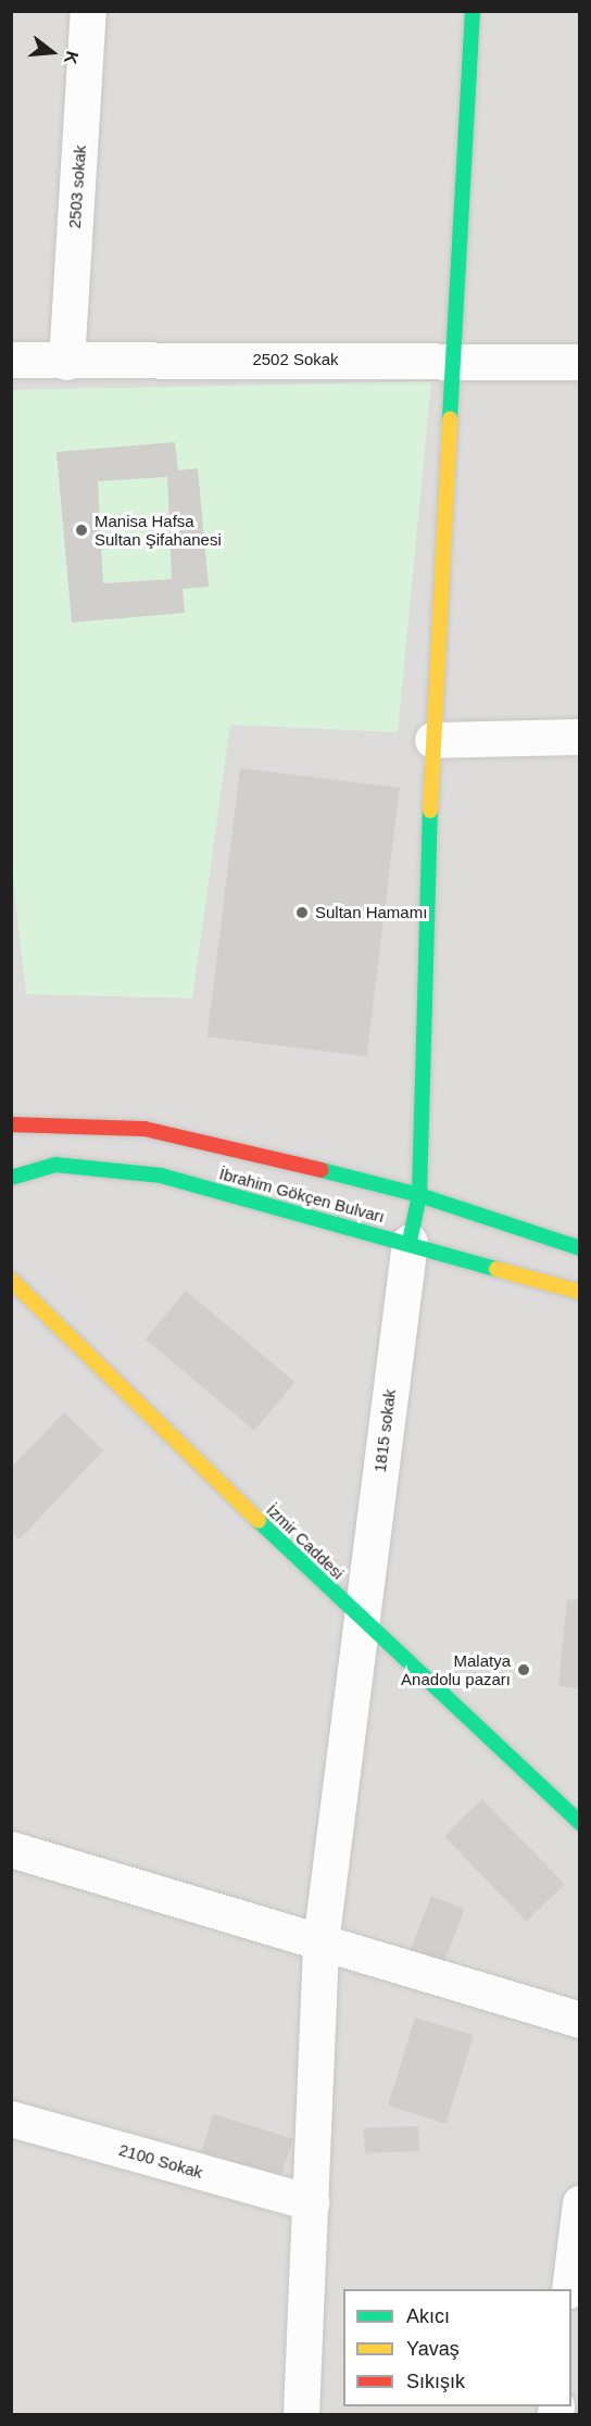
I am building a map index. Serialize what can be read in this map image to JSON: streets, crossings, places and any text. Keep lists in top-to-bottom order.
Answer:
{
  "streets": {
    "main road": ["İbrahim Gökçen Bulvarı", "İzmir Caddesi"],
    "street": [
      "2503 sokak",
      "2502 Sokak",
      "1815 sokak",
      "2100 Sokak"
    ]
  },
  "crossings": [
    ["2503 sokak", "2502 Sokak"],
    ["İbrahim Gökçen Bulvarı", "1815 sokak"],
    ["1815 sokak", "İzmir Caddesi"],
    ["1815 sokak", "2100 Sokak"]
  ],
  "places": ["Manisa Hafsa Sultan Şifahanesi", "Sultan Hamamı", "Malatya Anadolu pazarı"],
  "legend": ["Akıcı", "Yavaş", "Sıkışık"],
  "north": "right"
}
